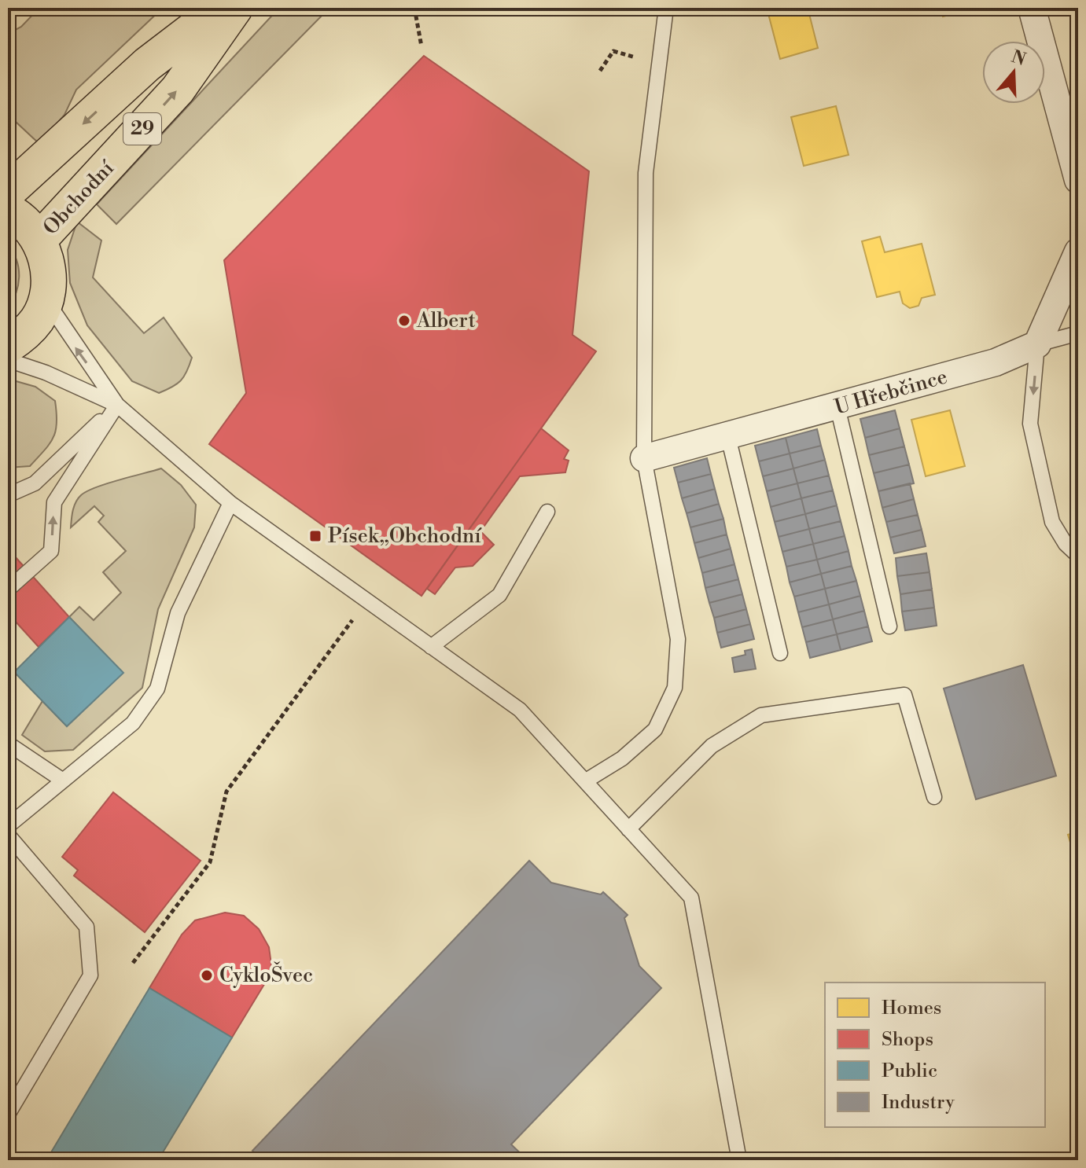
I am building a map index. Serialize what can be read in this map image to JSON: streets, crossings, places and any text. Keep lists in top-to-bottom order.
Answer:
{
  "streets": {
    "main road": ["29", "Obchodní"],
    "street": ["U Hřebčince"]
  },
  "places": {
    "other": ["Albert", "CykloŠvec"],
    "transit": ["Písek,,Obchodní"]
  },
  "legend": [
    "Homes",
    "Shops",
    "Public",
    "Industry"
  ],
  "north": "top"
}
